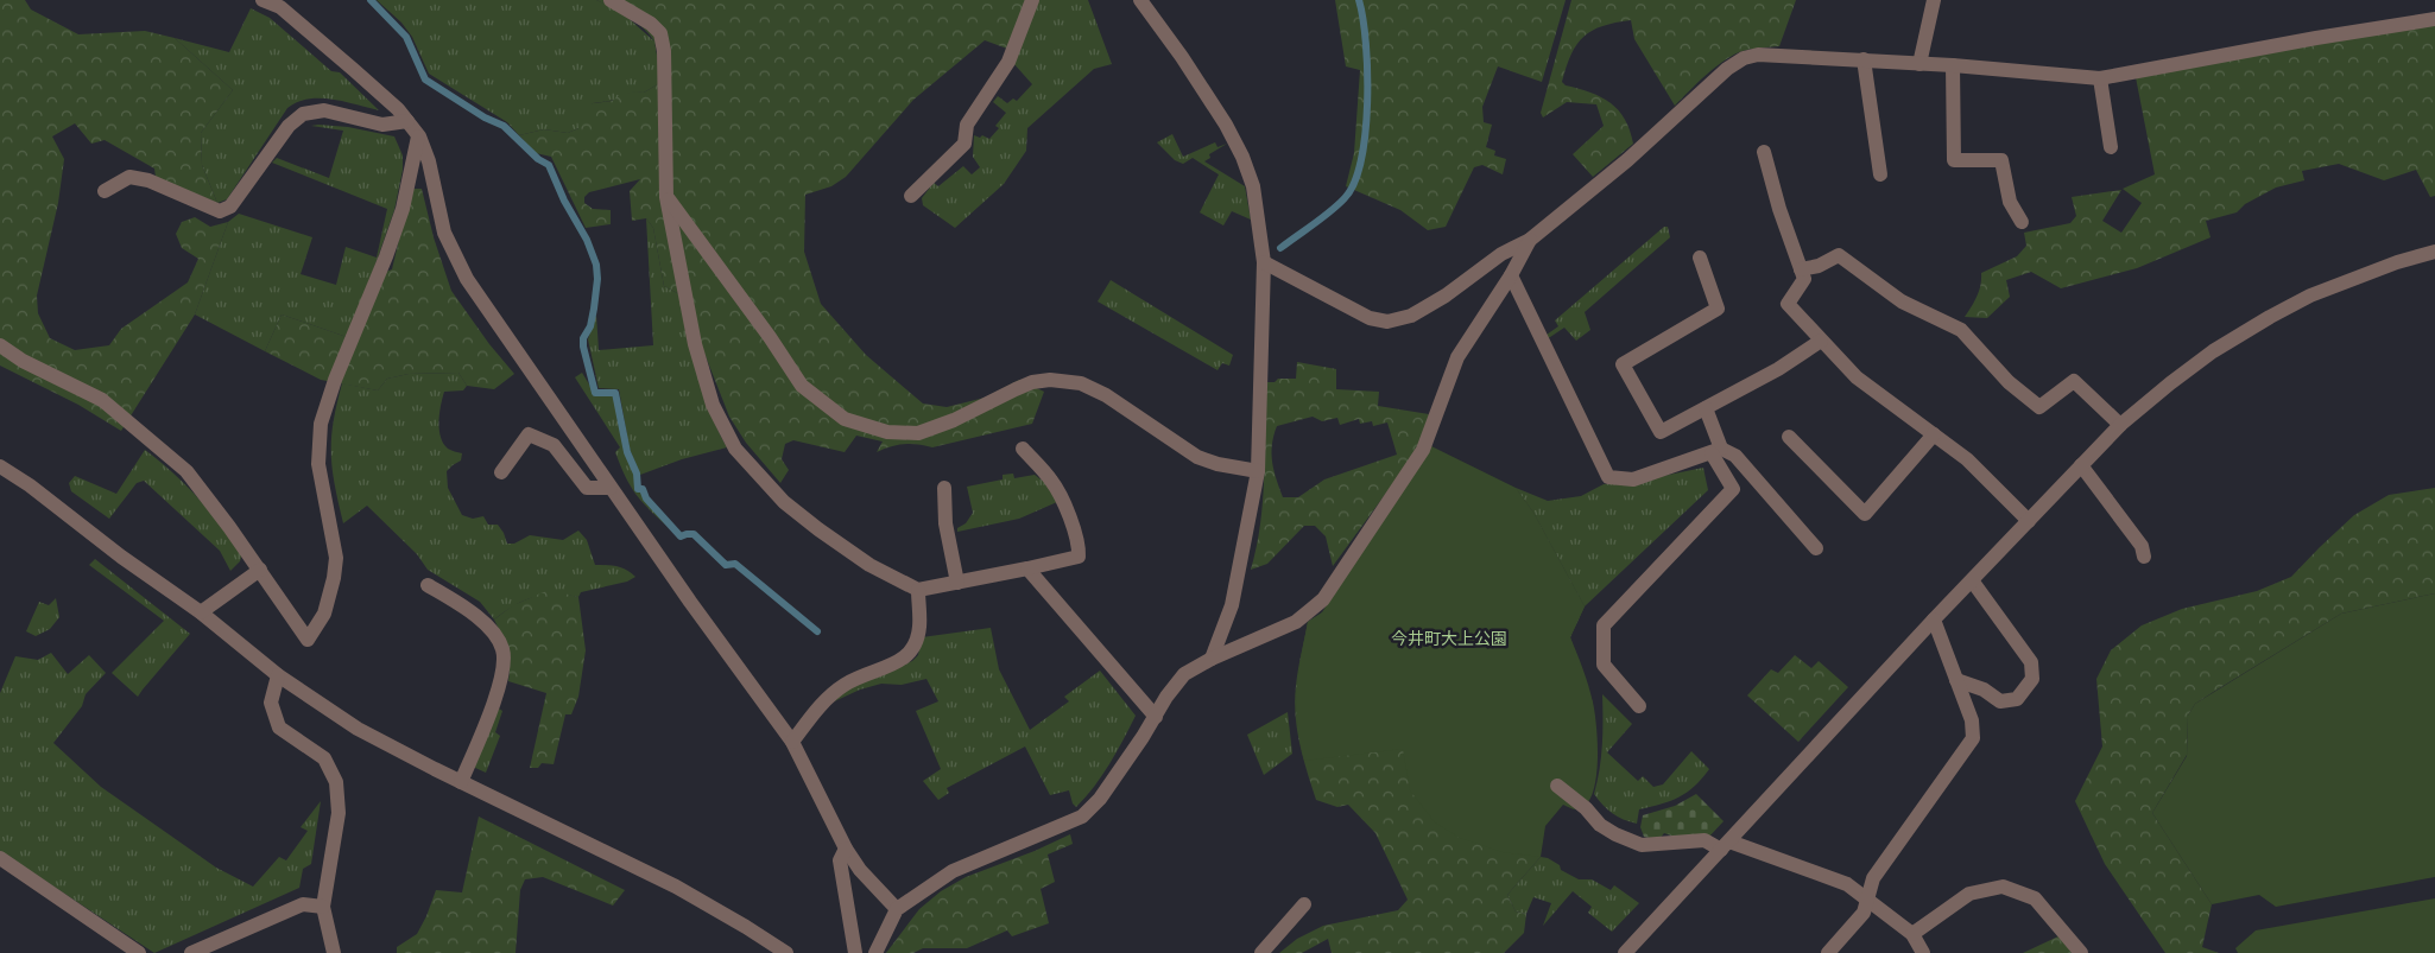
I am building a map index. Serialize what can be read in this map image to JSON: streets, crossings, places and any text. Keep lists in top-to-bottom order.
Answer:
{
  "parks": ["今井町大上公園"]
}
